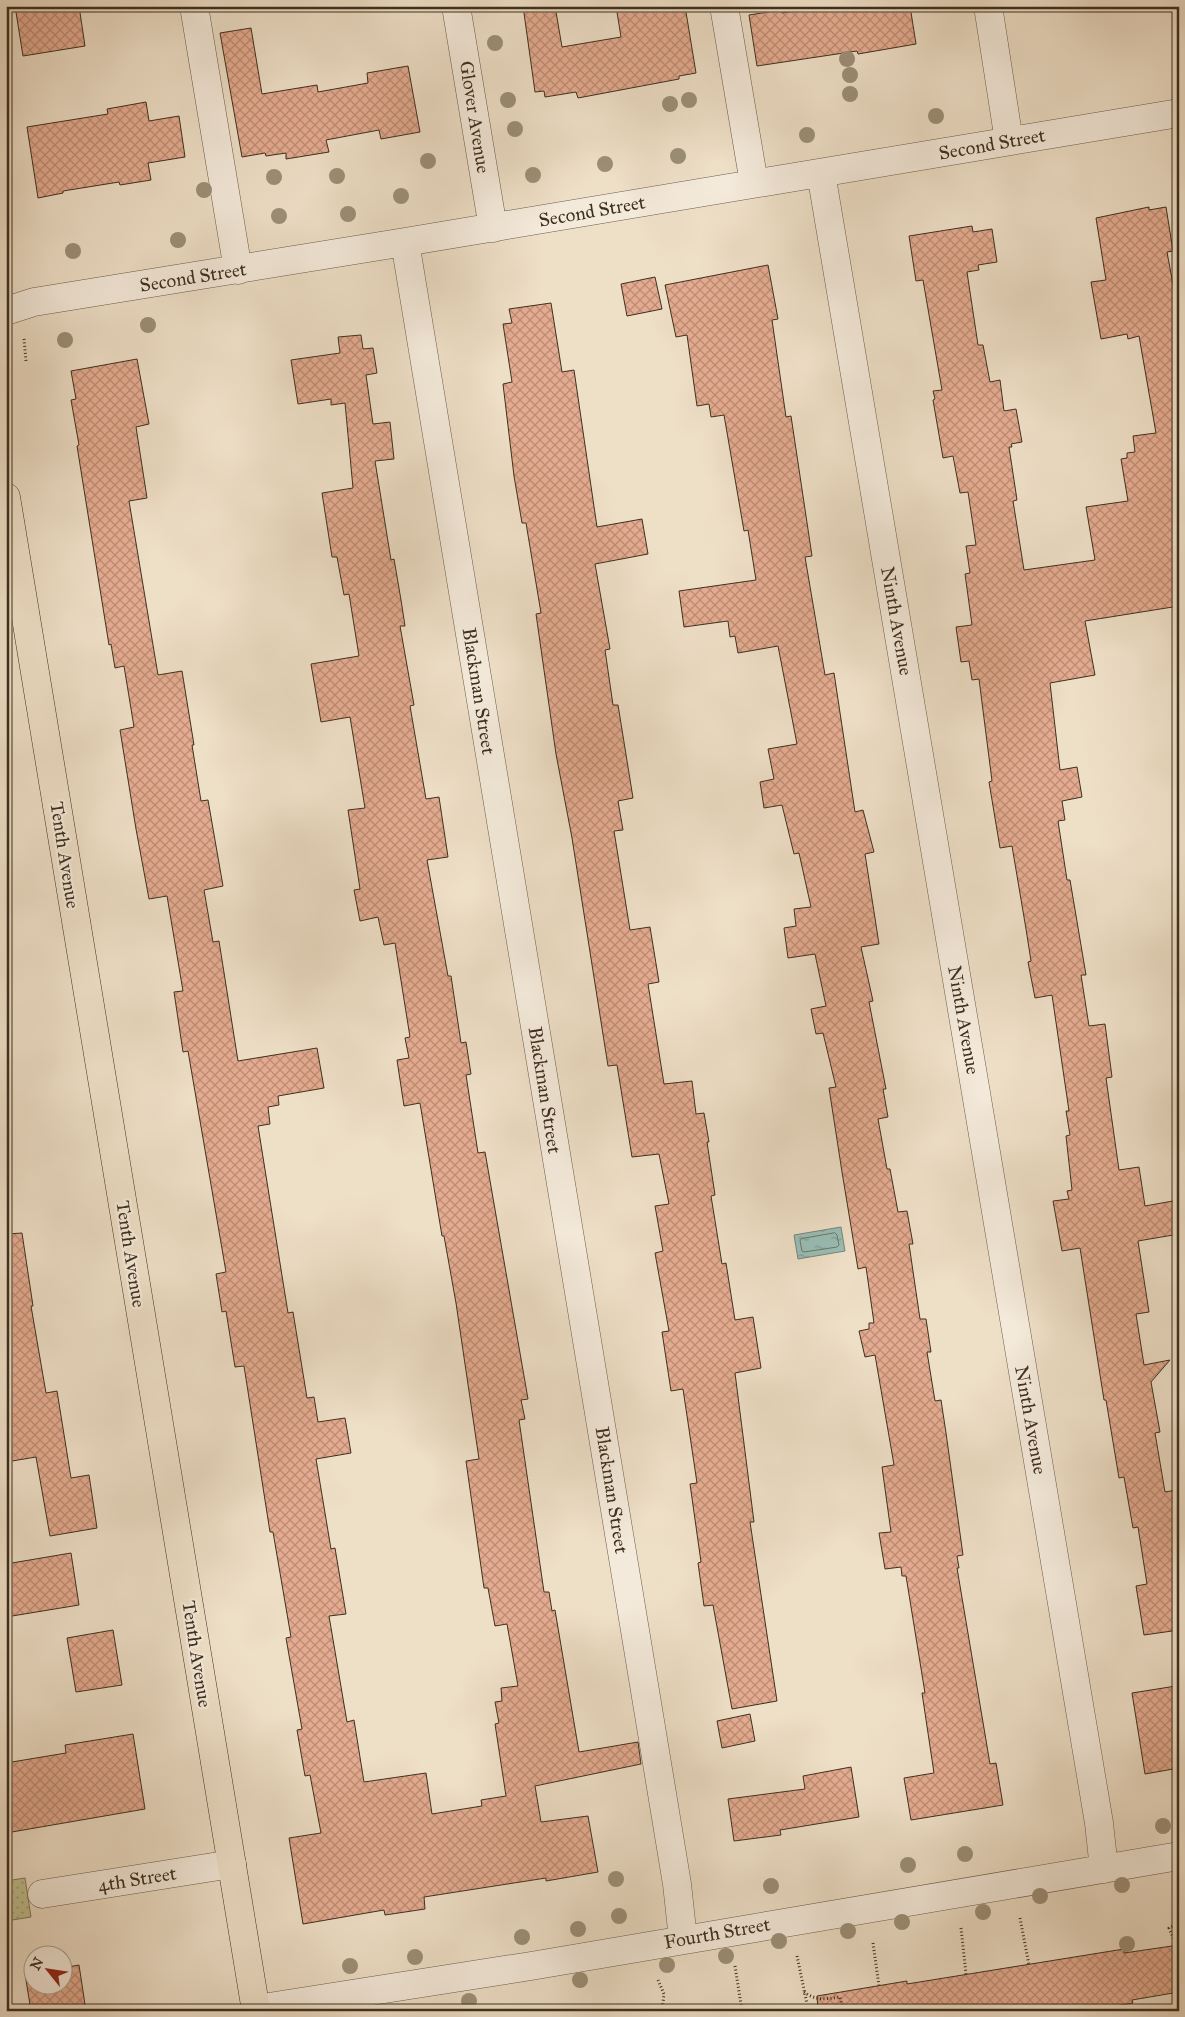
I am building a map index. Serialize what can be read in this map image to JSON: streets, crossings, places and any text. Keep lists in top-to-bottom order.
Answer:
{
  "streets": {
    "main road": ["Tenth Avenue"],
    "street": [
      "Glover Avenue",
      "Second Street",
      "Ninth Avenue",
      "Blackman Street",
      "4th Street",
      "Fourth Street"
    ]
  },
  "crossings": [
    ["Glover Avenue", "Second Street"],
    ["Second Street", "Ninth Avenue"],
    ["Second Street", "Blackman Street"],
    ["Ninth Avenue", "Fourth Street"],
    ["Blackman Street", "Fourth Street"],
    ["Tenth Avenue", "4th Street"],
    ["Tenth Avenue", "Fourth Street"]
  ],
  "north": "top left"
}
